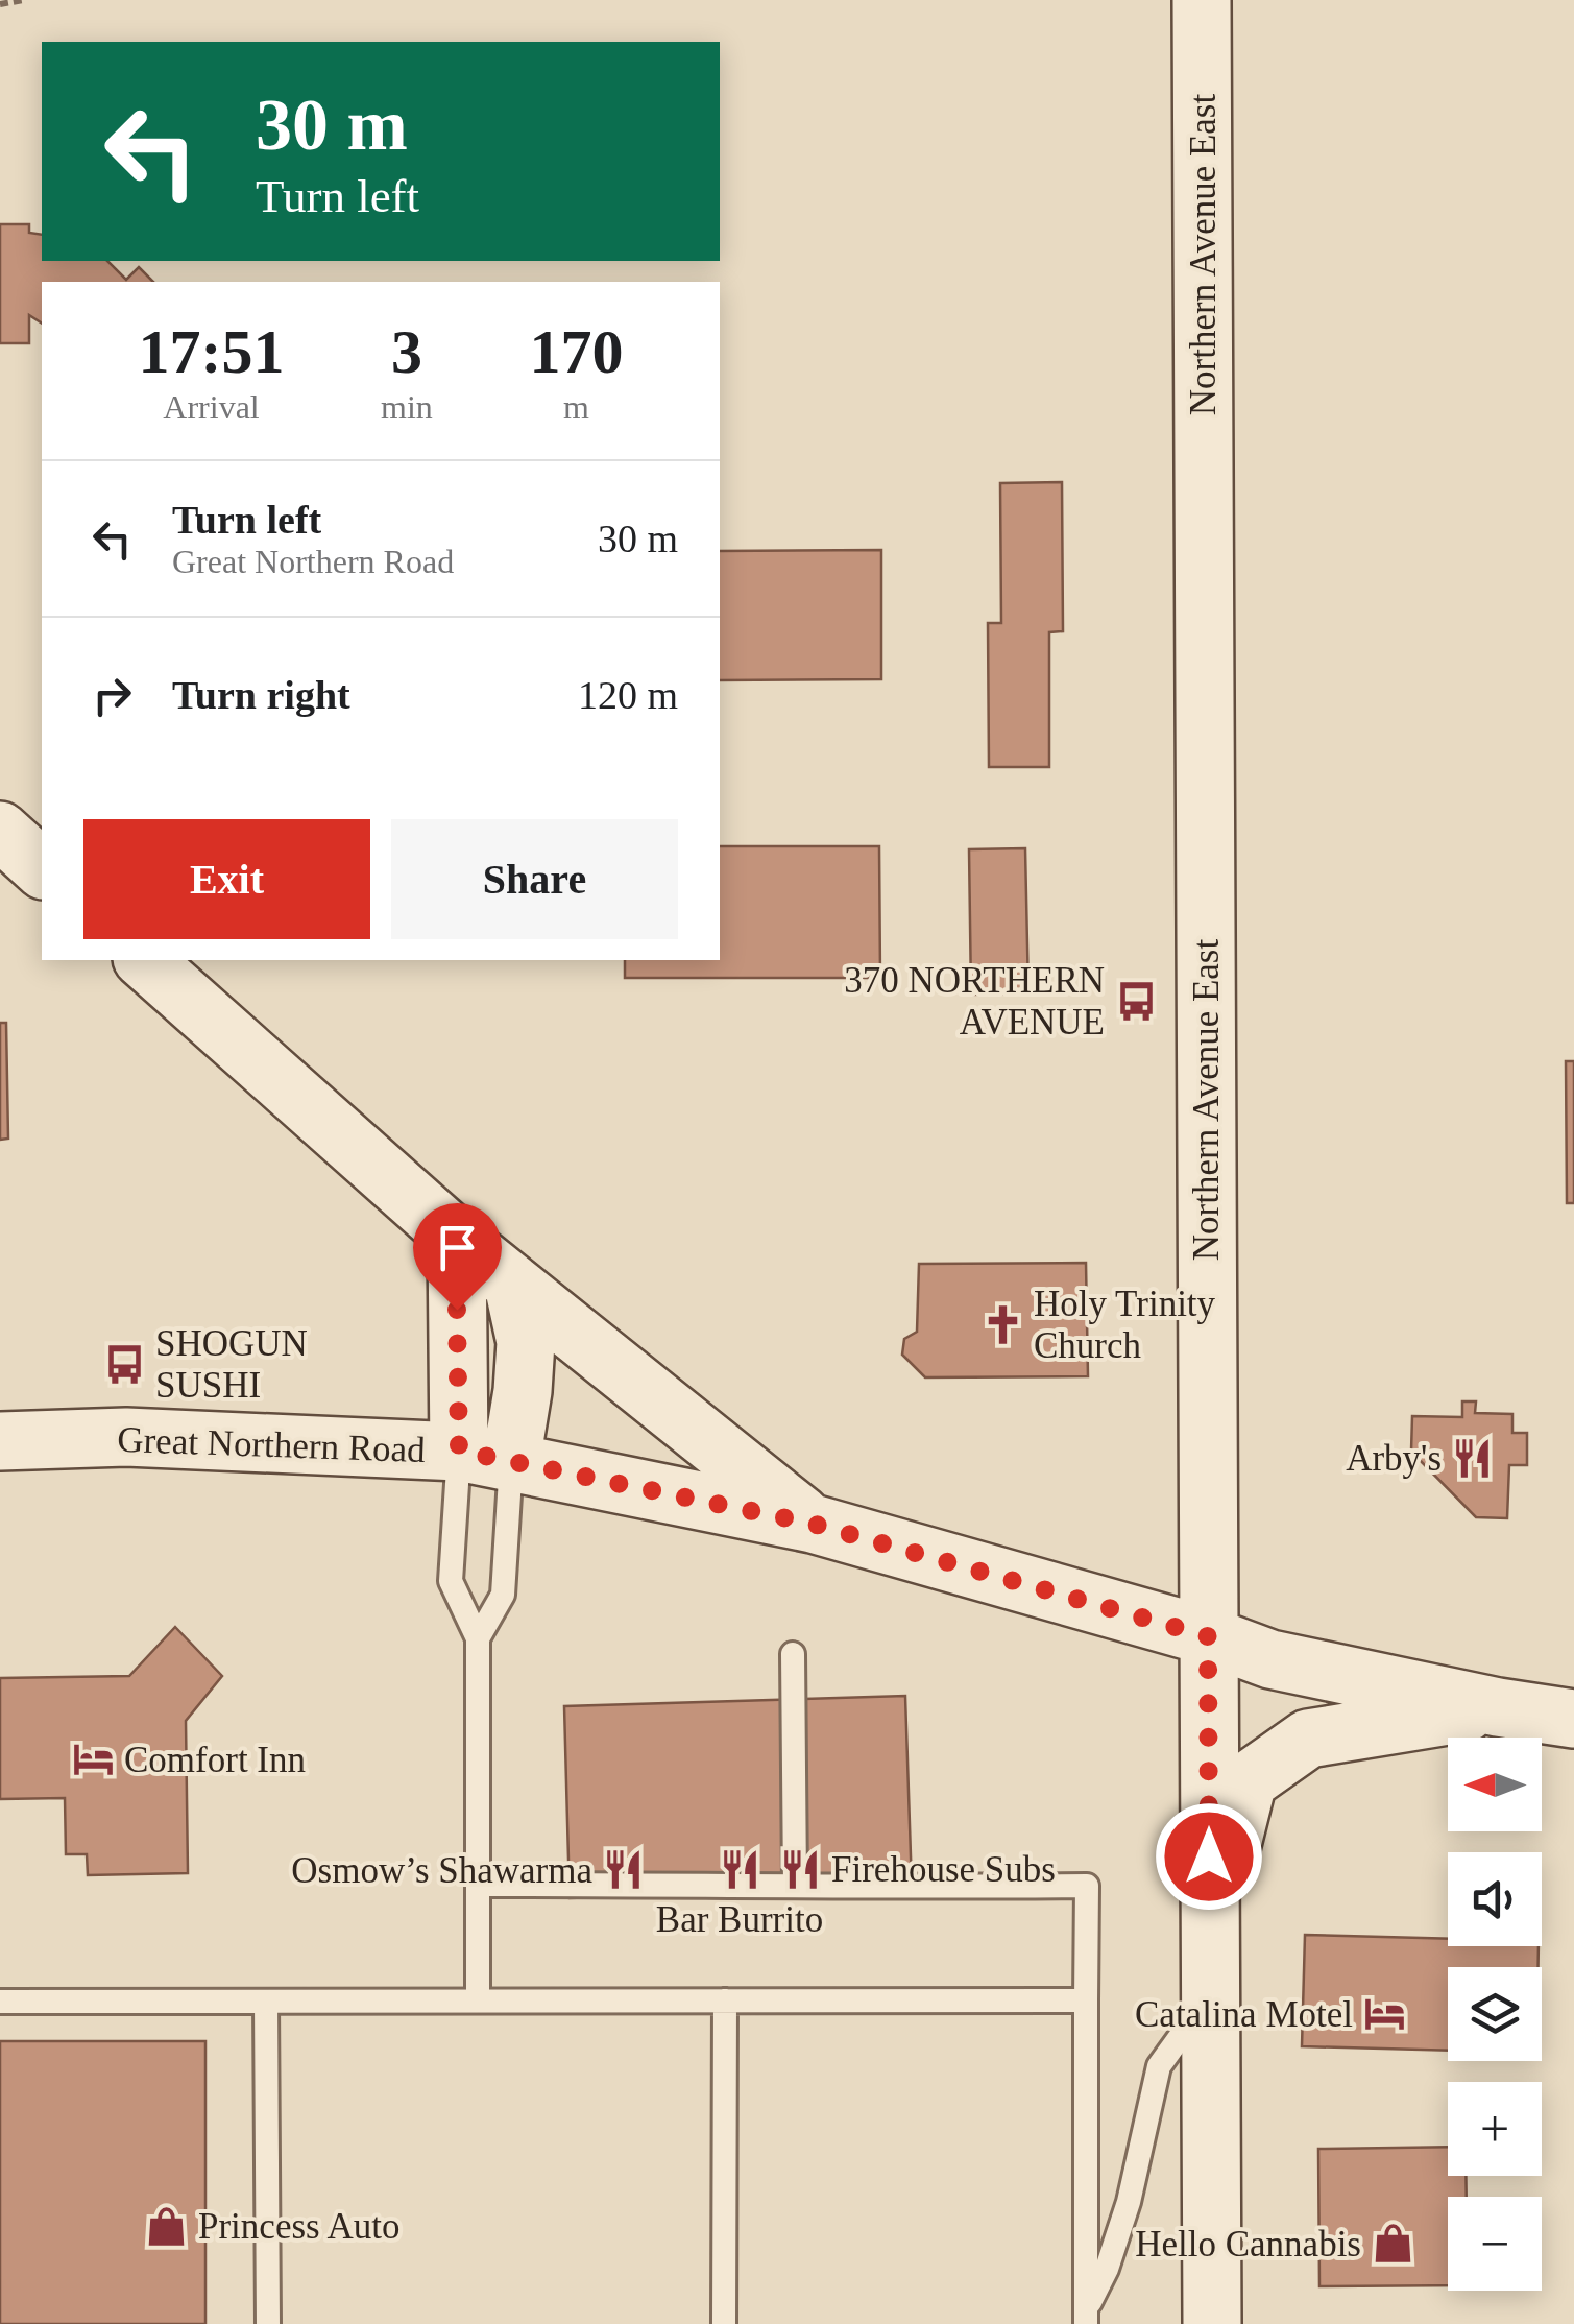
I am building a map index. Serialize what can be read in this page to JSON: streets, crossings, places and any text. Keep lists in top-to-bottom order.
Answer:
{
  "streets": {
    "main road": ["Northern Avenue East", "Great Northern Road"]
  },
  "crossings": [
    ["Northern Avenue East", "Great Northern Road"]
  ],
  "places": {
    "bus stop": ["370 NORTHERN AVENUE", "SHOGUN SUSHI"],
    "church": ["Holy Trinity Church"],
    "restaurant": [
      "Arby's",
      "Firehouse Subs",
      "Osmow’s Shawarma",
      "Bar Burrito"
    ],
    "hotel": ["Comfort Inn", "Catalina Motel"],
    "shop": ["Princess Auto", "Hello Cannabis"]
  },
  "north": "left",
  "page": {
    "turn": ["30 m", "Turn left"],
    "eta": [
      "17:51",
      "Arrival",
      "3",
      "min",
      "170",
      "m"
    ],
    "list": [
      {
        "name": "Turn left",
        "note": "Great Northern Road",
        "value": "30 m"
      },
      {
        "name": "Turn right",
        "value": "120 m"
      }
    ],
    "buttons": ["Exit", "Share"],
    "map_buttons": ["+", "−"]
  }
}
